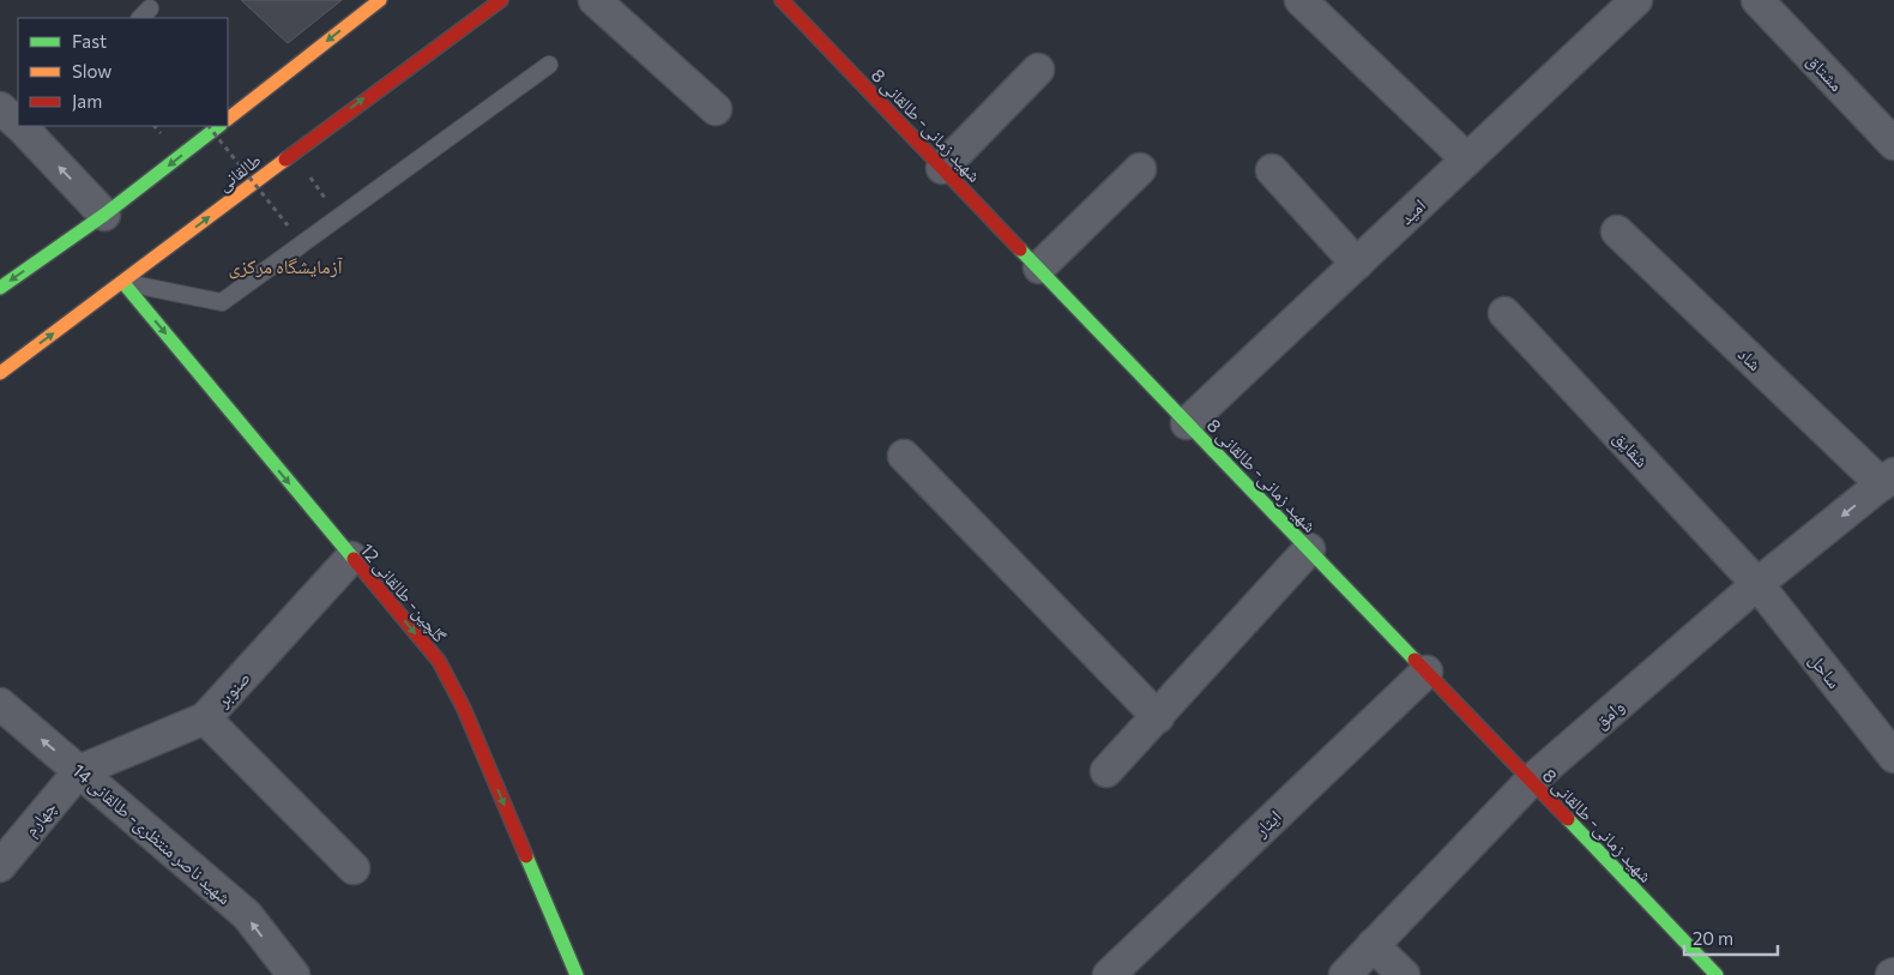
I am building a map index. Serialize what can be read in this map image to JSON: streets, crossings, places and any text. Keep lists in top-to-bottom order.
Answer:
{
  "streets": {
    "street": [
      "مشتاق",
      "شهید زمانی- طالقانی 8",
      "طالقانی",
      "امید",
      "شاد",
      "شقایق",
      "گلچین- طالقانی 12",
      "ساحل",
      "صنوبر",
      "وامق",
      "چهارم",
      "ایثار",
      "شهید ناصر منتظری- طالقانی 14"
    ]
  },
  "crossings": [
    ["شهید زمانی- طالقانی 8", "امید"],
    ["شهید زمانی- طالقانی 8", "وامق"],
    ["شهید زمانی- طالقانی 8", "ایثار"],
    ["طالقانی", "گلچین- طالقانی 12"],
    ["شاد", "وامق"],
    ["شقایق", "ساحل"],
    ["شقایق", "وامق"],
    ["گلچین- طالقانی 12", "صنوبر"],
    ["ساحل", "وامق"],
    ["صنوبر", "چهارم"],
    ["صنوبر", "شهید ناصر منتظری- طالقانی 14"],
    ["چهارم", "شهید ناصر منتظری- طالقانی 14"]
  ],
  "one_way": ["گلچین- طالقانی 12"],
  "districts": ["آزمایشگاه مرکزی"],
  "legend": ["Fast", "Slow", "Jam"],
  "scale_bar": "20 m"
}
